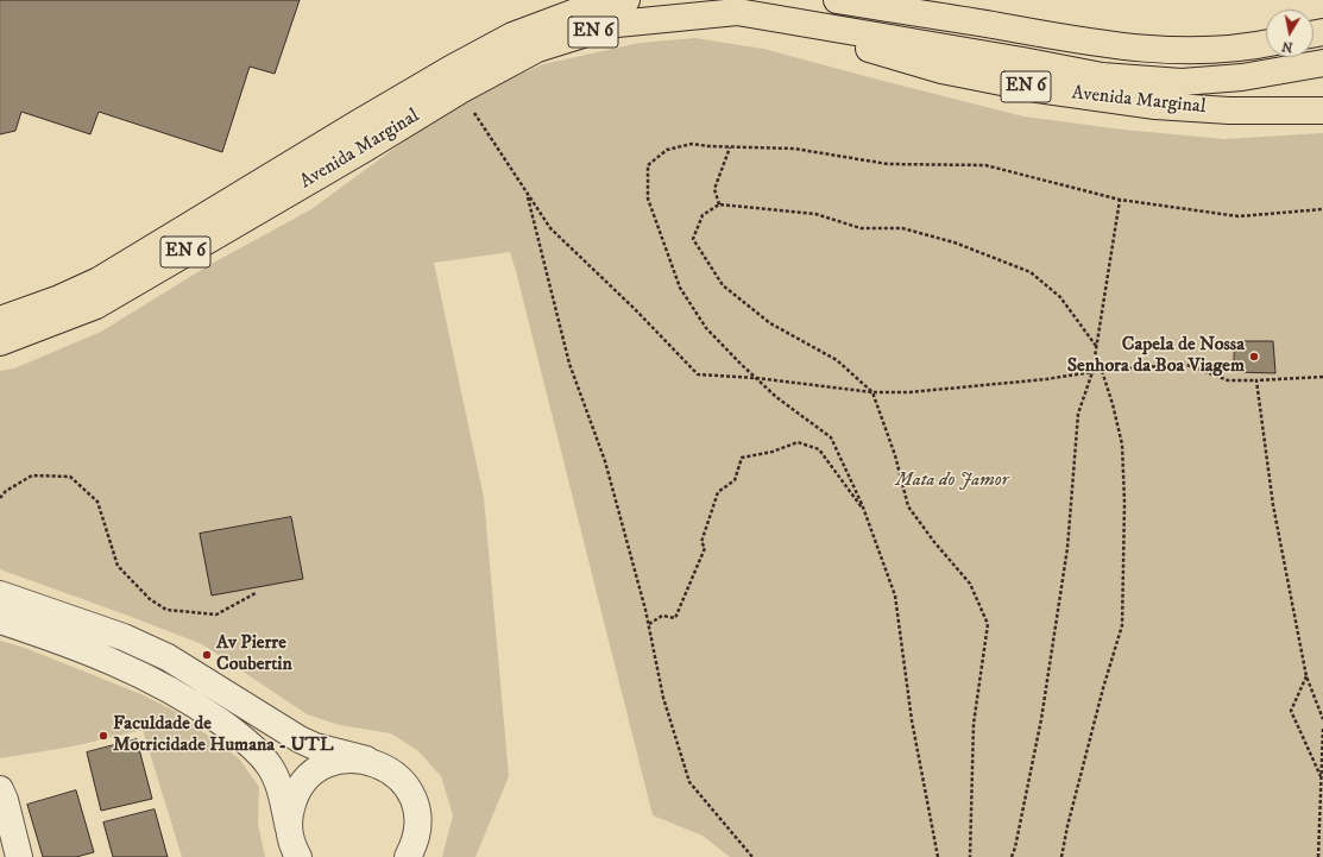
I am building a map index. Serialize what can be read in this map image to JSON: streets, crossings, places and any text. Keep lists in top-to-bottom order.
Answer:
{
  "streets": {
    "main road": ["EN 6", "Avenida Marginal"]
  },
  "parks": ["Mata do Jamor"],
  "places": ["Capela de Nossa Senhora da Boa Viagem", "Av Pierre Coubertin", "Faculdade de Motricidade Humana - UTL"],
  "north": "bottom"
}
